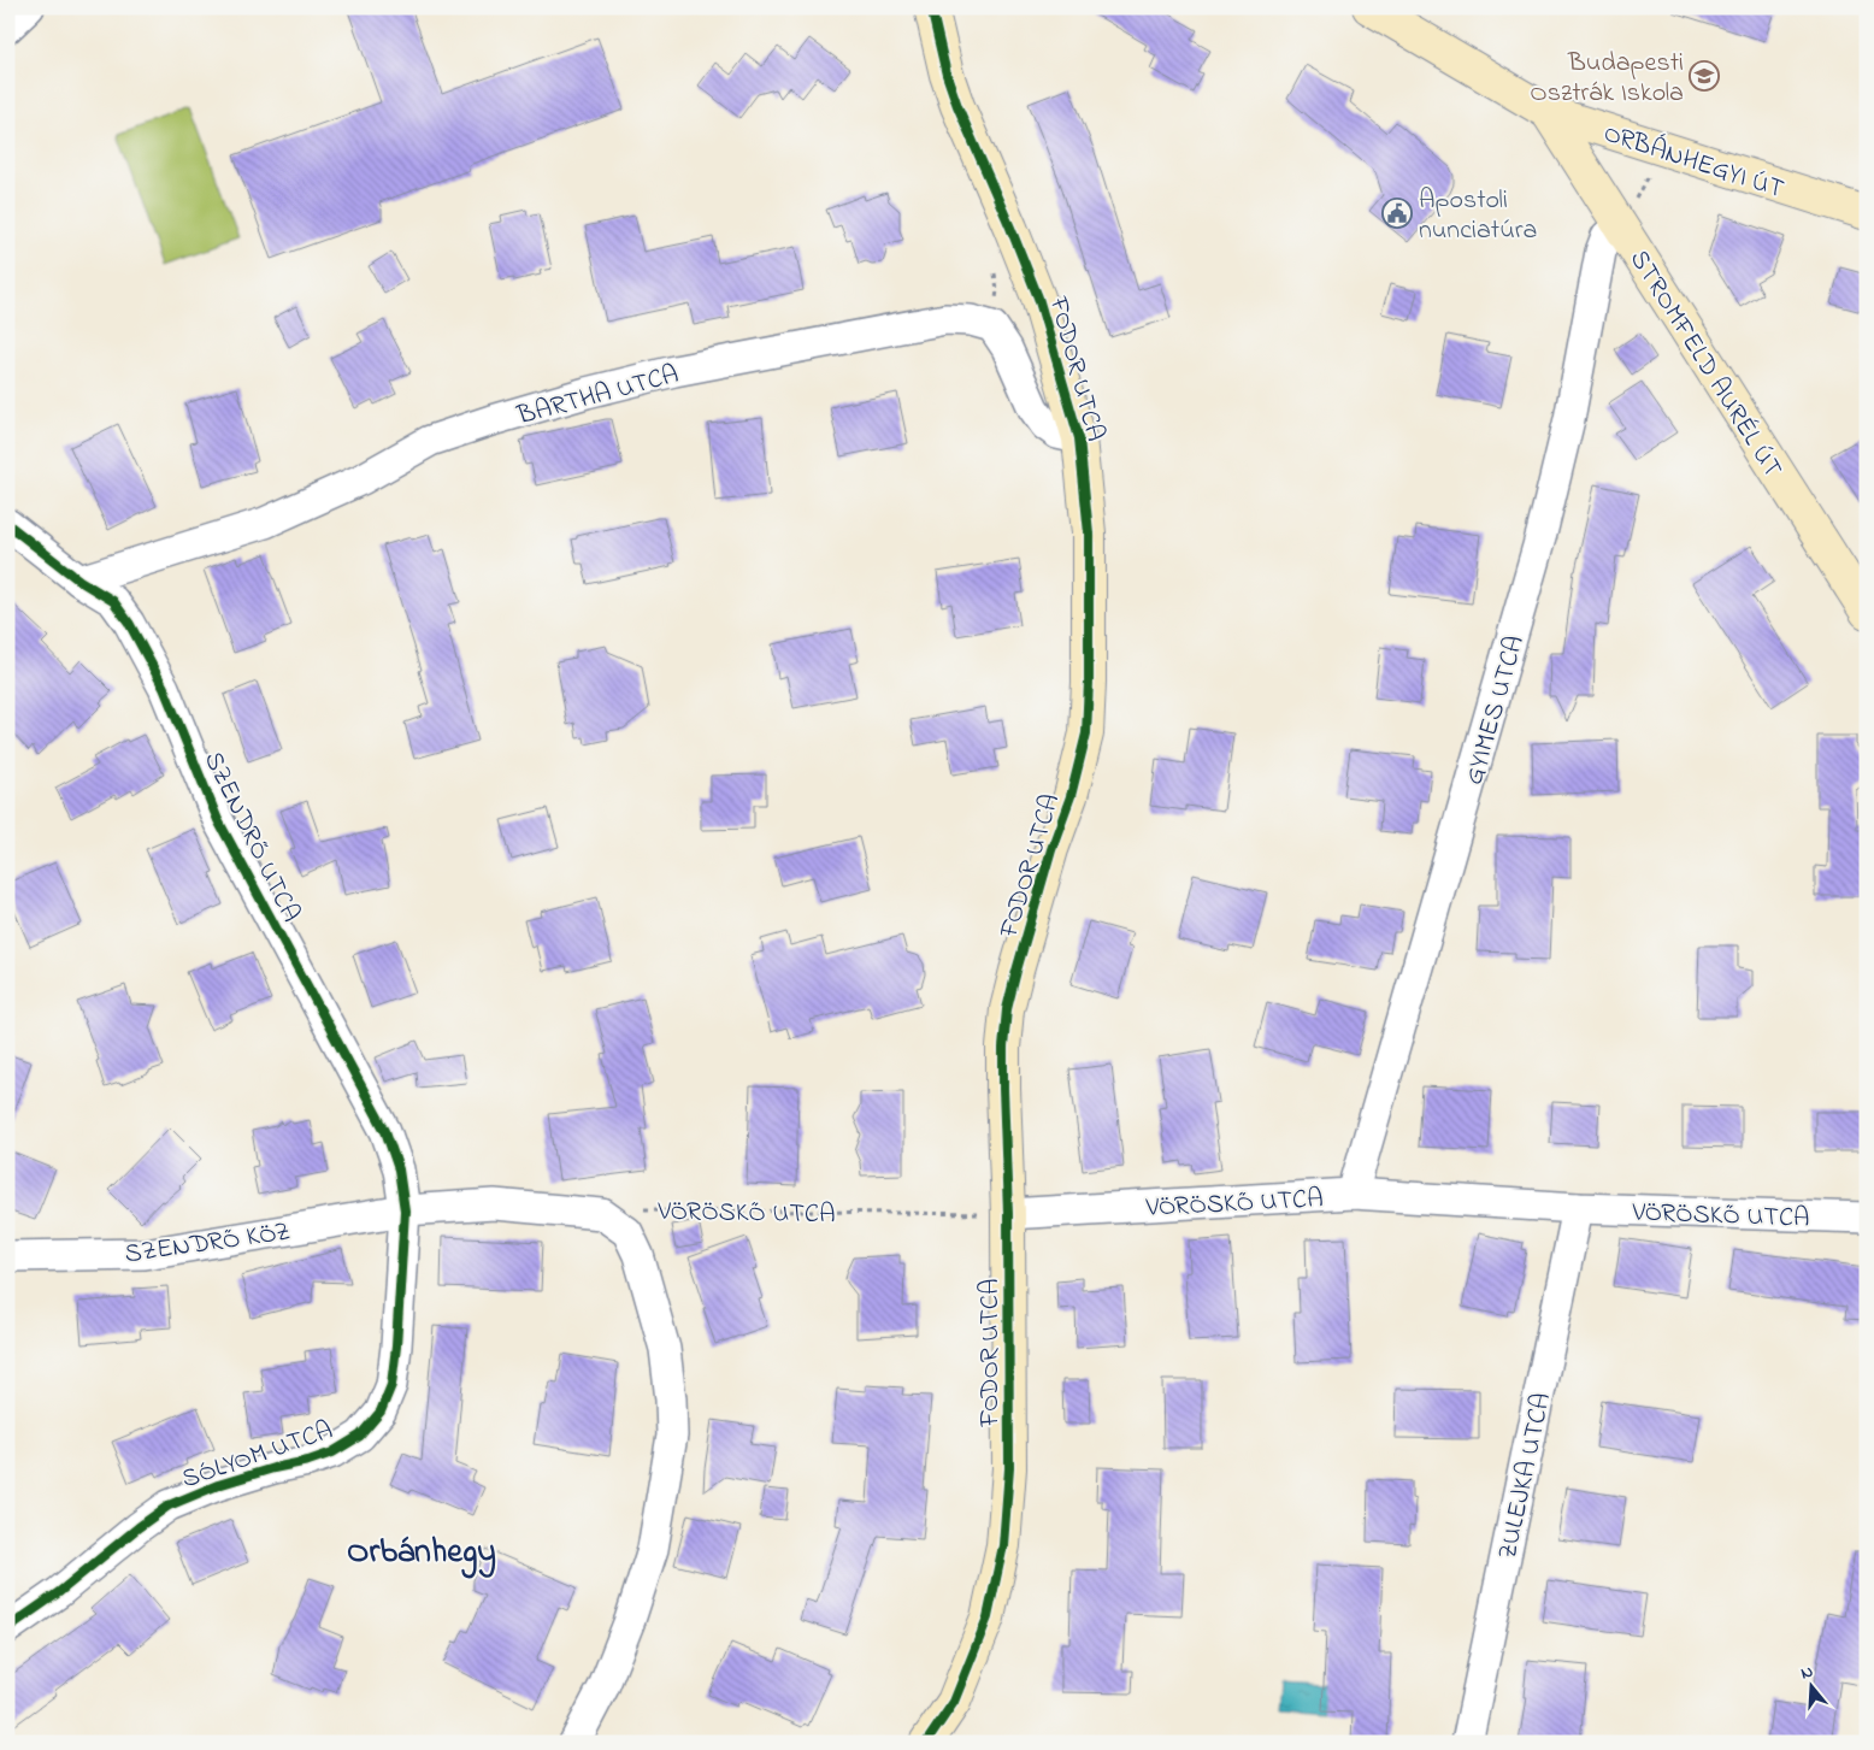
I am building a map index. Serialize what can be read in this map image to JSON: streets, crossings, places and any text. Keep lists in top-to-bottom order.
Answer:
{
  "streets": {
    "street": [
      "ORBÁNHEGYI ÚT",
      "STROMFELD AURÉL ÚT",
      "FODOR UTCA",
      "BARTHA UTCA",
      "GYIMES UTCA",
      "SZENDRŐ UTCA",
      "VÖRÖSKŐ UTCA",
      "SZENDRŐ KÖZ",
      "SÓLYOM UTCA",
      "ZULEJKA UTCA"
    ]
  },
  "crossings": [
    ["ORBÁNHEGYI ÚT", "STROMFELD AURÉL ÚT"],
    ["STROMFELD AURÉL ÚT", "GYIMES UTCA"],
    ["FODOR UTCA", "BARTHA UTCA"],
    ["FODOR UTCA", "VÖRÖSKŐ UTCA"],
    ["BARTHA UTCA", "SZENDRŐ UTCA"],
    ["GYIMES UTCA", "VÖRÖSKŐ UTCA"],
    ["SZENDRŐ UTCA", "SZENDRŐ KÖZ"],
    ["SZENDRŐ UTCA", "SÓLYOM UTCA"],
    ["VÖRÖSKŐ UTCA", "ZULEJKA UTCA"],
    ["SZENDRŐ KÖZ", "SÓLYOM UTCA"]
  ],
  "districts": ["Orbánhegy"],
  "places": {
    "school or university": ["Budapesti Osztrák Iskola"],
    "public building": ["Apostoli nunciatúra"]
  },
  "north": "top"
}
